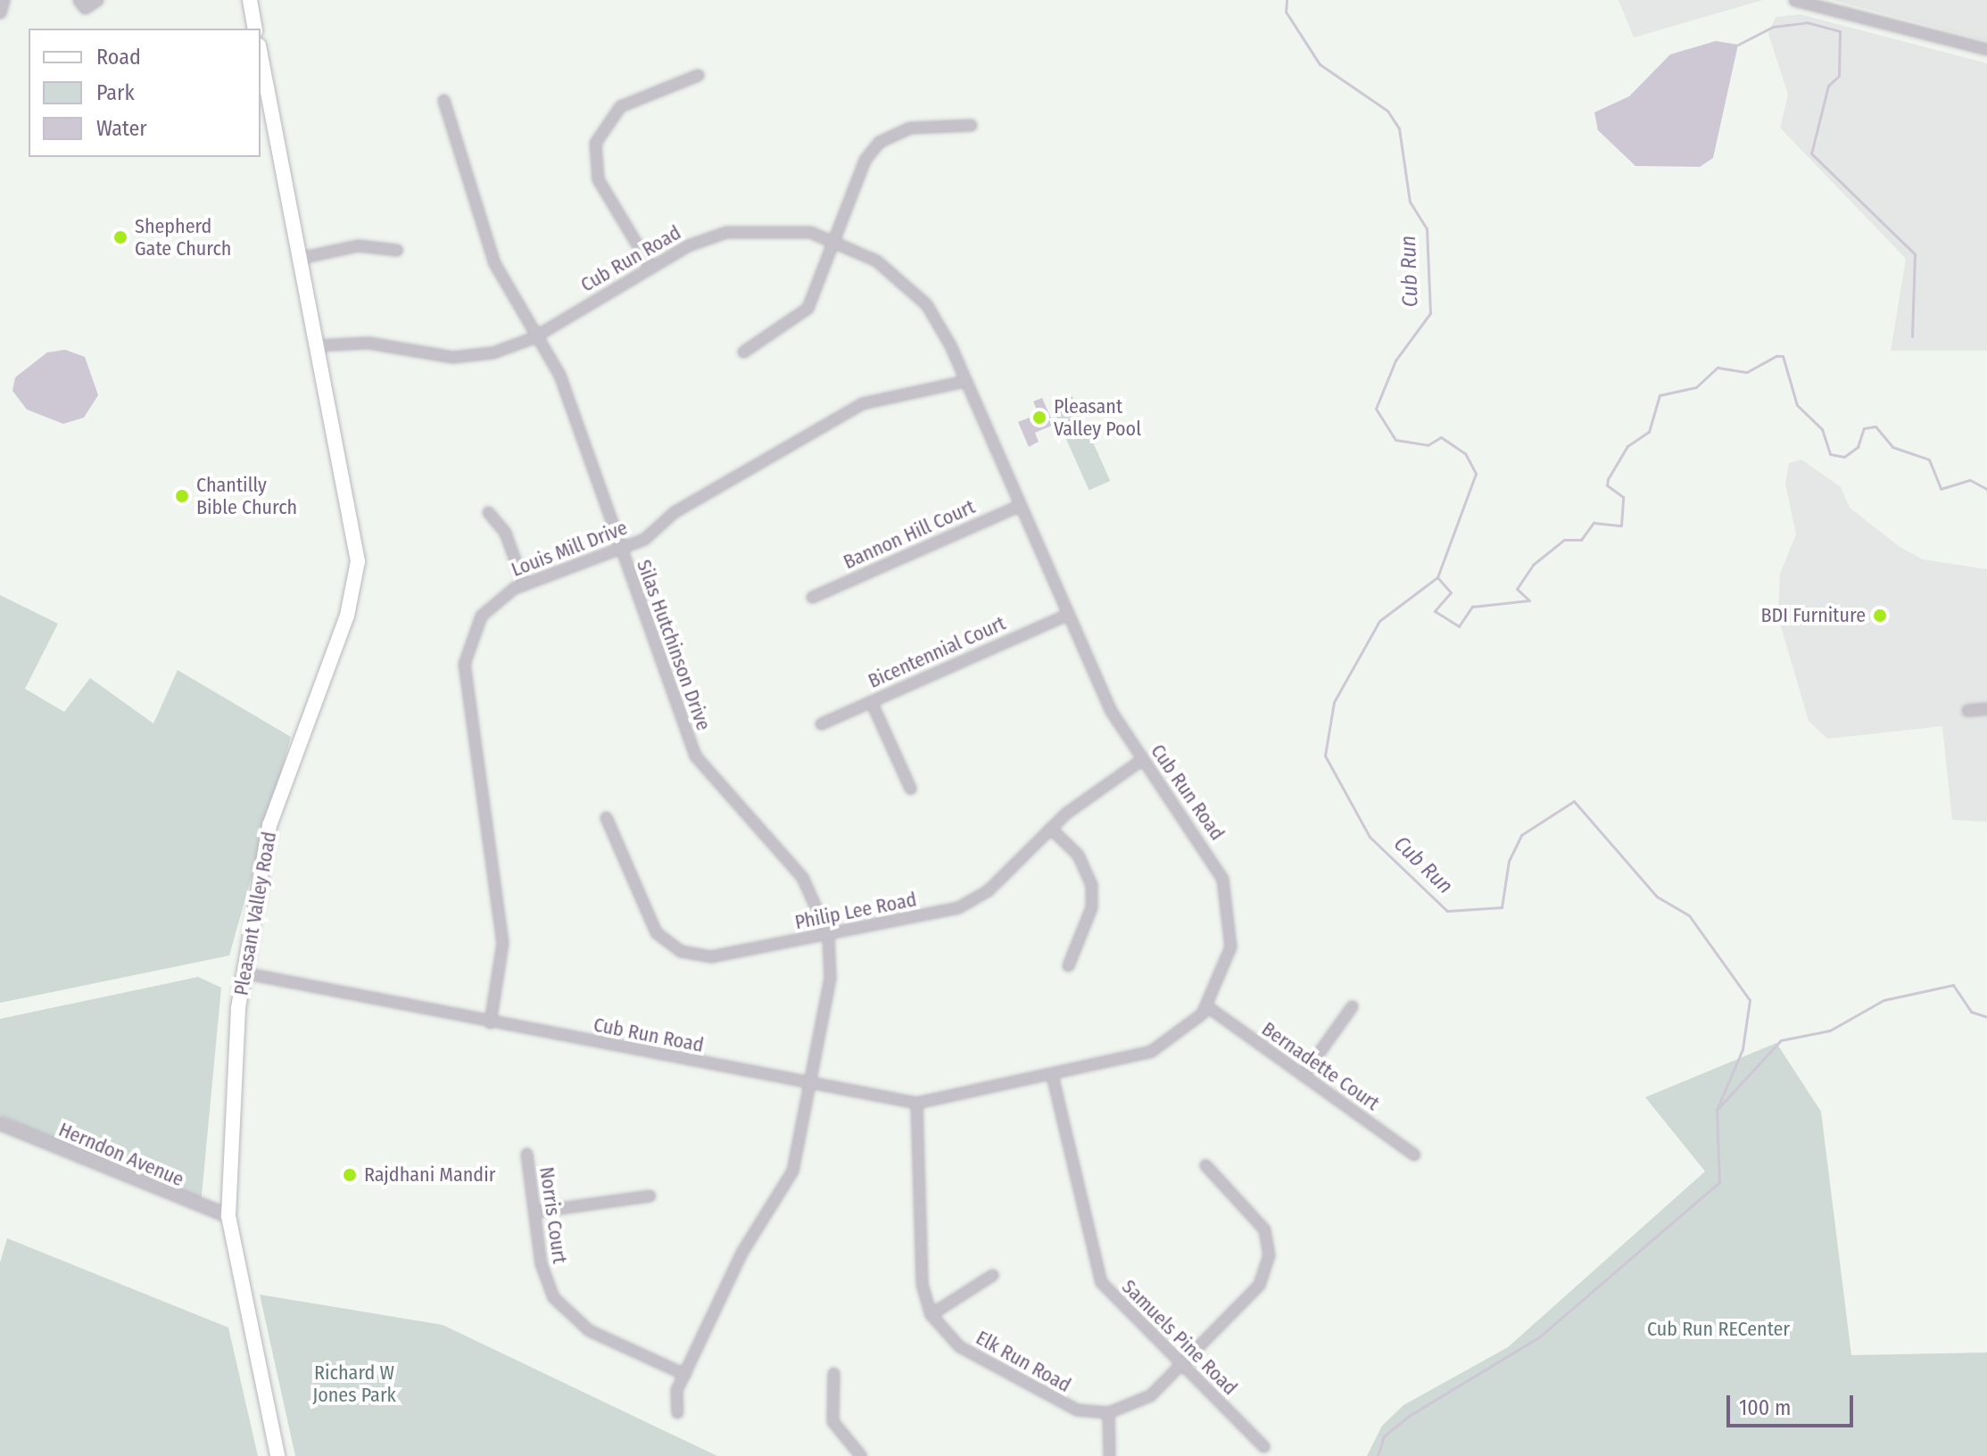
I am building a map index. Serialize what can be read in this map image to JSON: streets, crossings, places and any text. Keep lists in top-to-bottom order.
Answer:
{
  "streets": {
    "main road": ["Pleasant Valley Road"],
    "street": [
      "Cub Run Road",
      "Bannon Hill Court",
      "Louis Mill Drive",
      "Silas Hutchinson Drive",
      "Bicentennial Court",
      "Philip Lee Road",
      "Bernadette Court",
      "Herndon Avenue",
      "Norris Court",
      "Samuels Pine Road",
      "Elk Run Road"
    ]
  },
  "crossings": [
    ["Cub Run Road", "Bannon Hill Court"],
    ["Cub Run Road", "Louis Mill Drive"],
    ["Cub Run Road", "Silas Hutchinson Drive"],
    ["Cub Run Road", "Bicentennial Court"],
    ["Cub Run Road", "Philip Lee Road"],
    ["Cub Run Road", "Pleasant Valley Road"],
    ["Cub Run Road", "Bernadette Court"],
    ["Cub Run Road", "Samuels Pine Road"],
    ["Cub Run Road", "Elk Run Road"],
    ["Louis Mill Drive", "Silas Hutchinson Drive"],
    ["Silas Hutchinson Drive", "Philip Lee Road"],
    ["Silas Hutchinson Drive", "Norris Court"],
    ["Pleasant Valley Road", "Herndon Avenue"]
  ],
  "water": ["Cub Run"],
  "parks": ["Cub Run RECenter", "Richard W Jones Park"],
  "places": [
    "Shepherd Gate Church",
    "Pleasant Valley Pool",
    "Chantilly Bible Church",
    "BDI Furniture",
    "Rajdhani Mandir"
  ],
  "legend": ["Road", "Park", "Water"],
  "scale_bar": "100 m"
}
